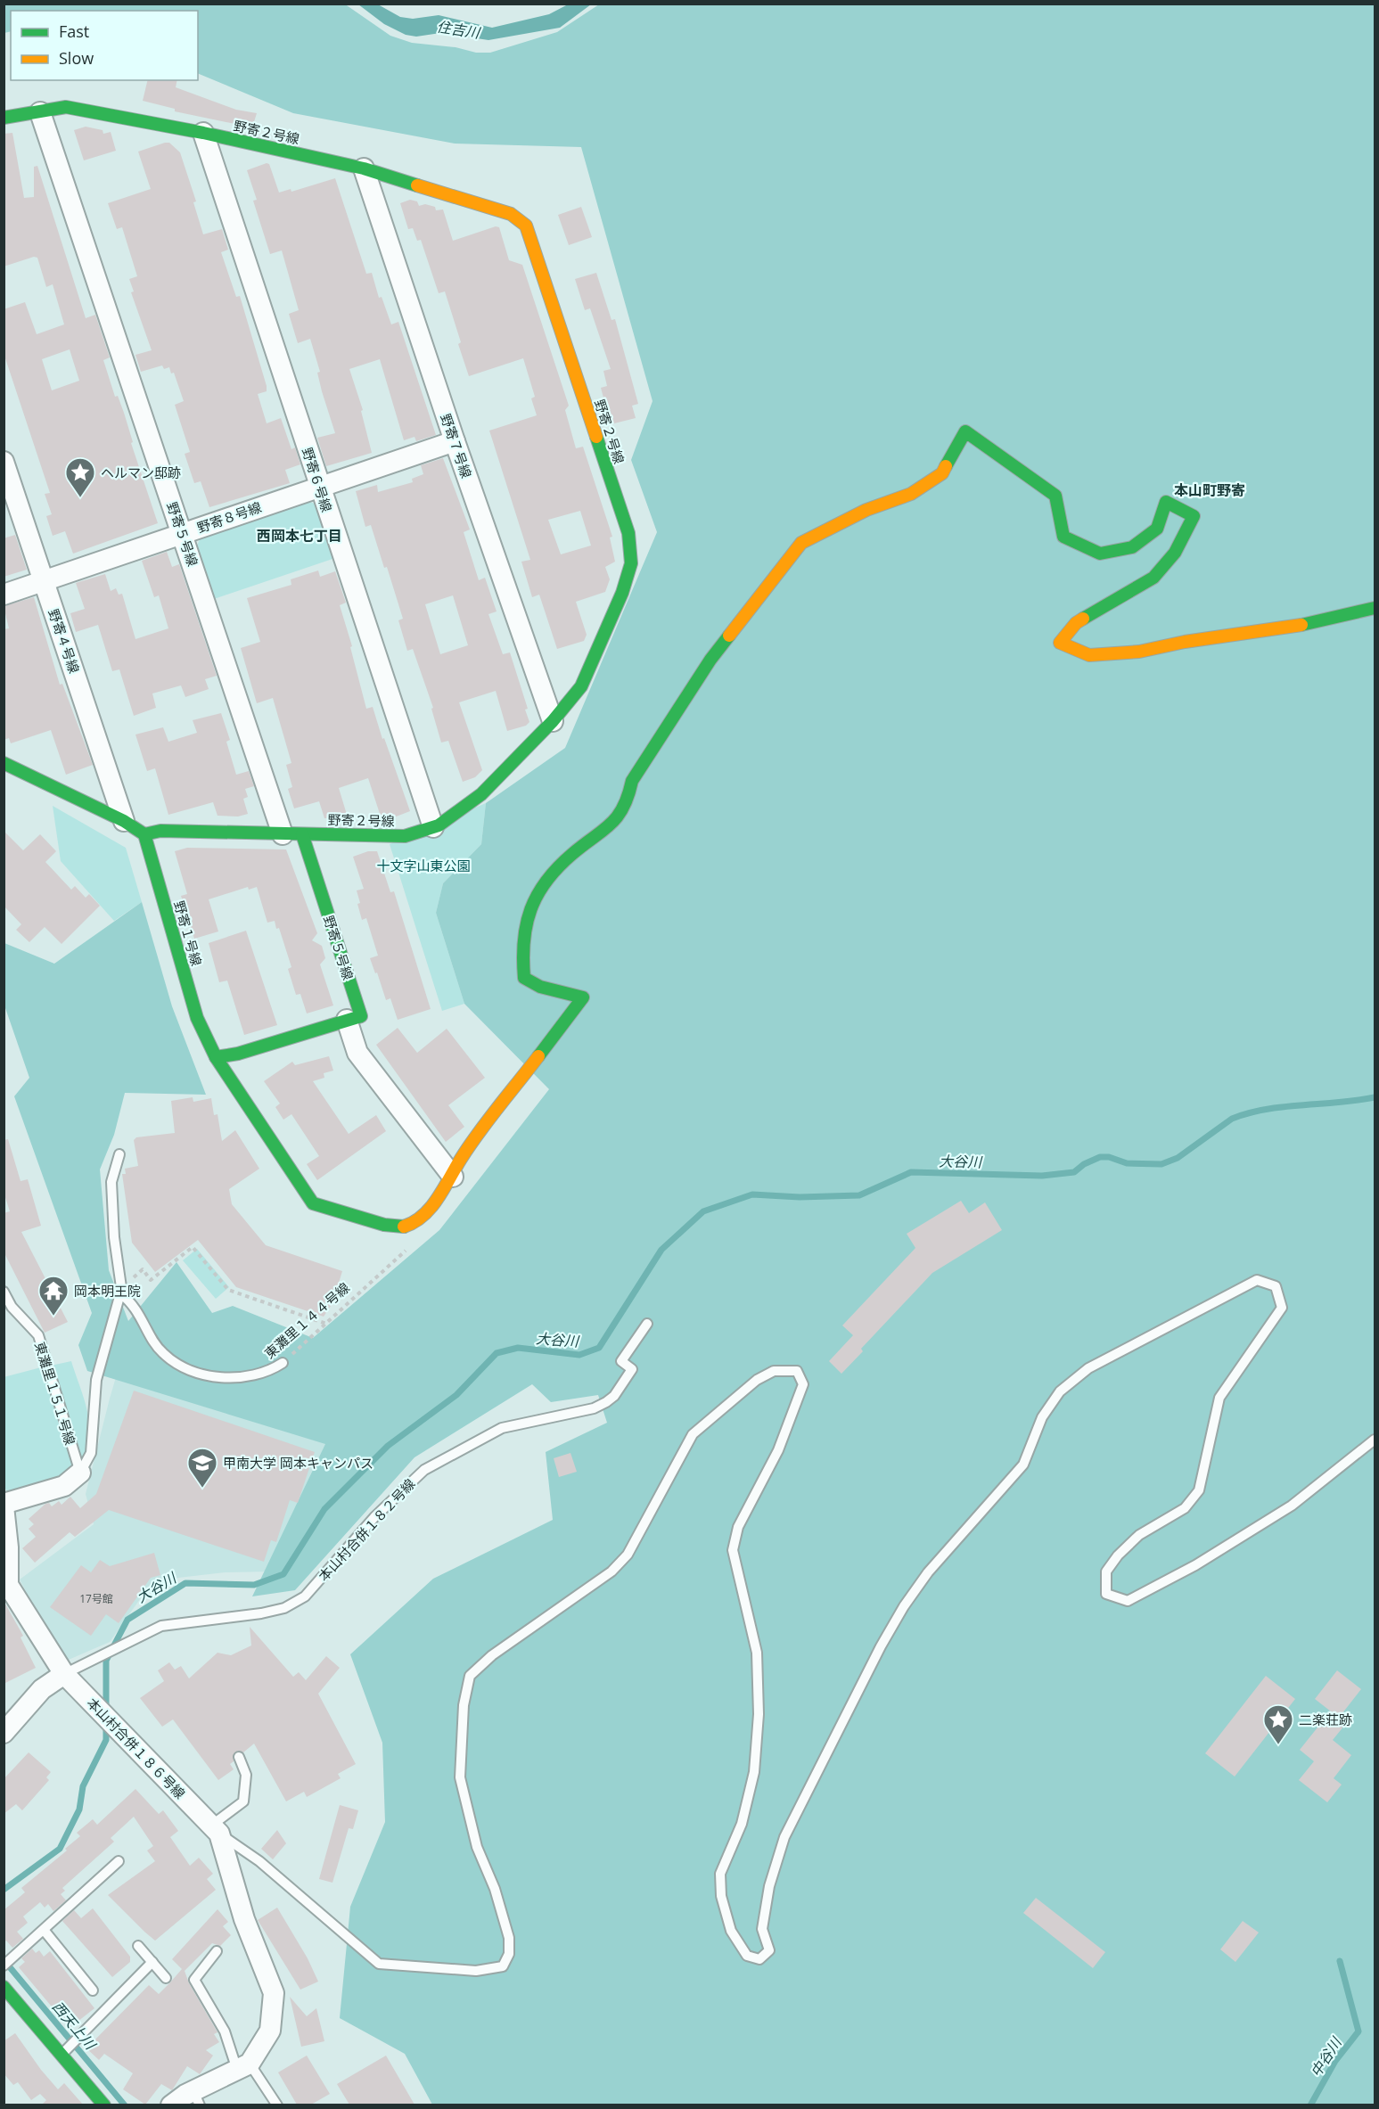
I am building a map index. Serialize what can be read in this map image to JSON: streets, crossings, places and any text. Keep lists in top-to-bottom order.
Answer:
{
  "streets": {
    "street": [
      "野寄２号線",
      "野寄７号線",
      "野寄６号線",
      "野寄８号線",
      "野寄５号線",
      "野寄４号線",
      "野寄１号線",
      "本山村合併１８６号線"
    ],
    "lane": ["東灘里１４４号線", "東灘里１５１号線", "本山村合併１８２号線"]
  },
  "crossings": [
    ["野寄２号線", "野寄７号線"],
    ["野寄２号線", "野寄６号線"],
    ["野寄２号線", "野寄５号線"],
    ["野寄２号線", "野寄１号線"],
    ["野寄７号線", "野寄８号線"],
    ["野寄６号線", "野寄８号線"],
    ["野寄８号線", "野寄５号線"],
    ["野寄８号線", "野寄４号線"],
    ["本山村合併１８２号線", "本山村合併１８６号線"]
  ],
  "districts": ["本山町野寄", "西岡本七丁目"],
  "water": [
    "住吉川",
    "大谷川",
    "西天上川",
    "中谷川"
  ],
  "parks": ["十文字山東公園"],
  "places": {
    "place": ["ヘルマン邸跡", "二楽荘跡"],
    "temple": ["岡本明王院"],
    "school or university": ["甲南大学 岡本キャンパス"]
  },
  "house_numbers": ["17号館"],
  "legend": ["Fast", "Slow"]
}
